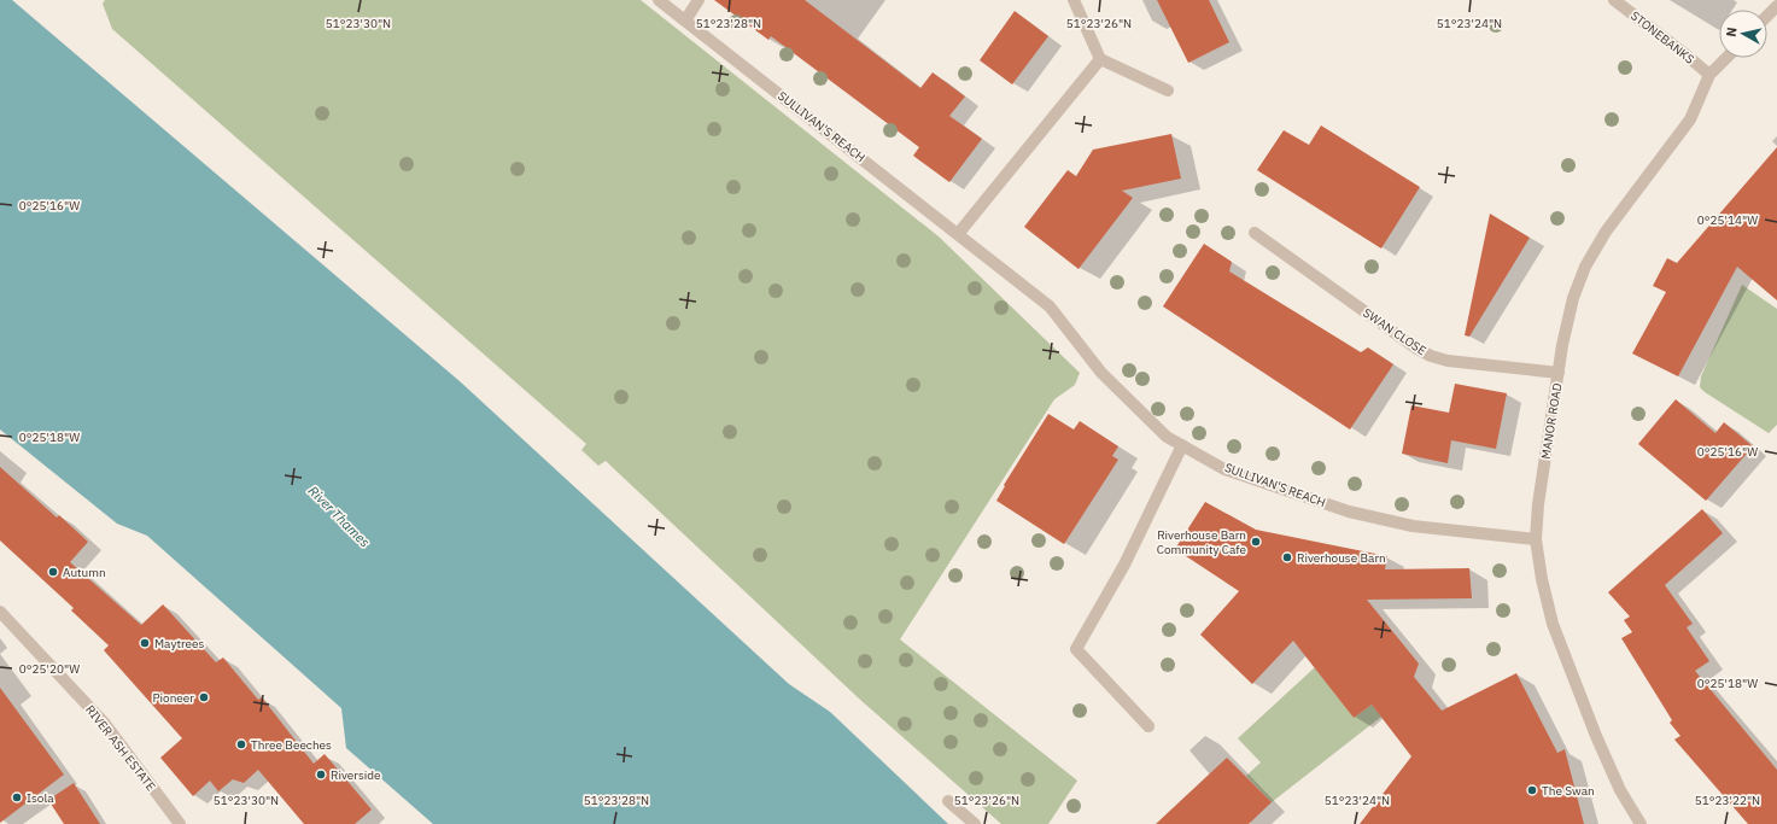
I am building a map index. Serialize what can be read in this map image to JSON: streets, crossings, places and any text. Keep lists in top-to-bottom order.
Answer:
{
  "streets": {
    "street": [
      "STONEBANKS",
      "SULLIVAN'S REACH",
      "SWAN CLOSE",
      "MANOR ROAD",
      "RIVER ASH ESTATE"
    ]
  },
  "crossings": [
    ["STONEBANKS", "MANOR ROAD"],
    ["SULLIVAN'S REACH", "MANOR ROAD"],
    ["SWAN CLOSE", "MANOR ROAD"]
  ],
  "water": ["River Thames"],
  "places": [
    "Riverhouse Barn Community Cafe",
    "Riverhouse Barn",
    "Autumn",
    "Maytrees",
    "Pioneer",
    "Three Beeches",
    "Riverside",
    "The Swan",
    "Isola"
  ],
  "north": "left",
  "coordinates": [
    "51°23'30\"N",
    "51°23'28\"N",
    "51°23'26\"N",
    "51°23'24\"N",
    "0°25'16\"W",
    "0°25'14\"W",
    "0°25'18\"W",
    "0°25'20\"W",
    "51°23'22\"N"
  ]
}
